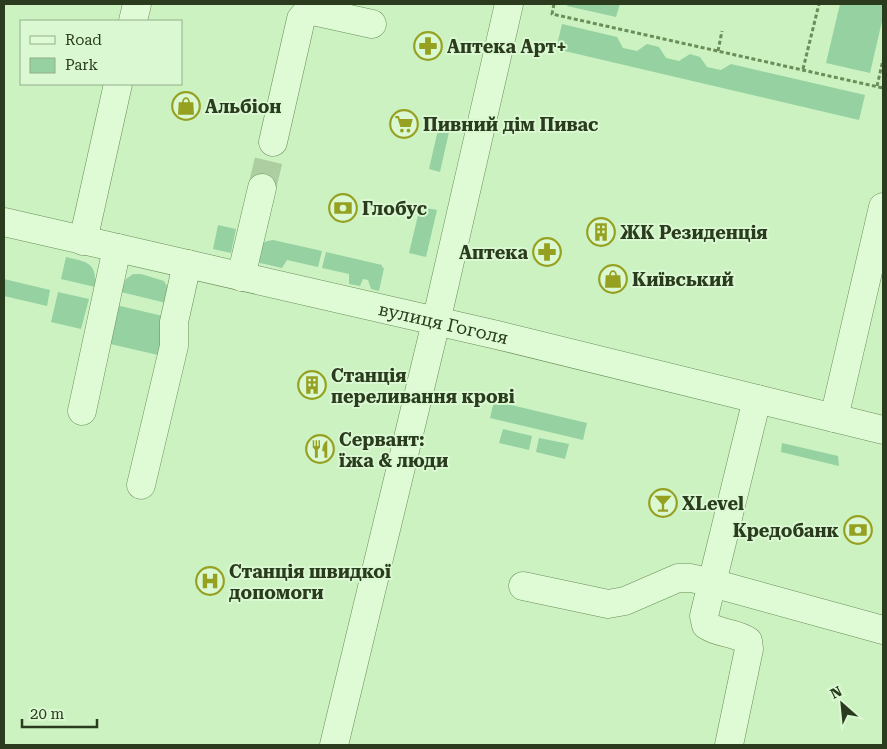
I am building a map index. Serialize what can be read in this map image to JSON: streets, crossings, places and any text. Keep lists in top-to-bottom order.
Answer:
{
  "streets": {
    "street": ["вулиця Гоголя"]
  },
  "places": {
    "pharmacy": ["Аптека Арт+", "Аптека"],
    "shop": ["Альбіон", "Київський"],
    "supermarket": ["Пивний дім Пивас"],
    "bank": ["Глобус", "Кредобанк"],
    "building": ["ЖК Резиденція", "Станція переливання крові"],
    "restaurant": ["Сервант: їжа & люди"],
    "bar": ["XLevel"],
    "hospital": ["Станція швидкої допомоги"]
  },
  "legend": ["Road", "Park"],
  "scale_bar": "20 m",
  "north": "top left"
}
